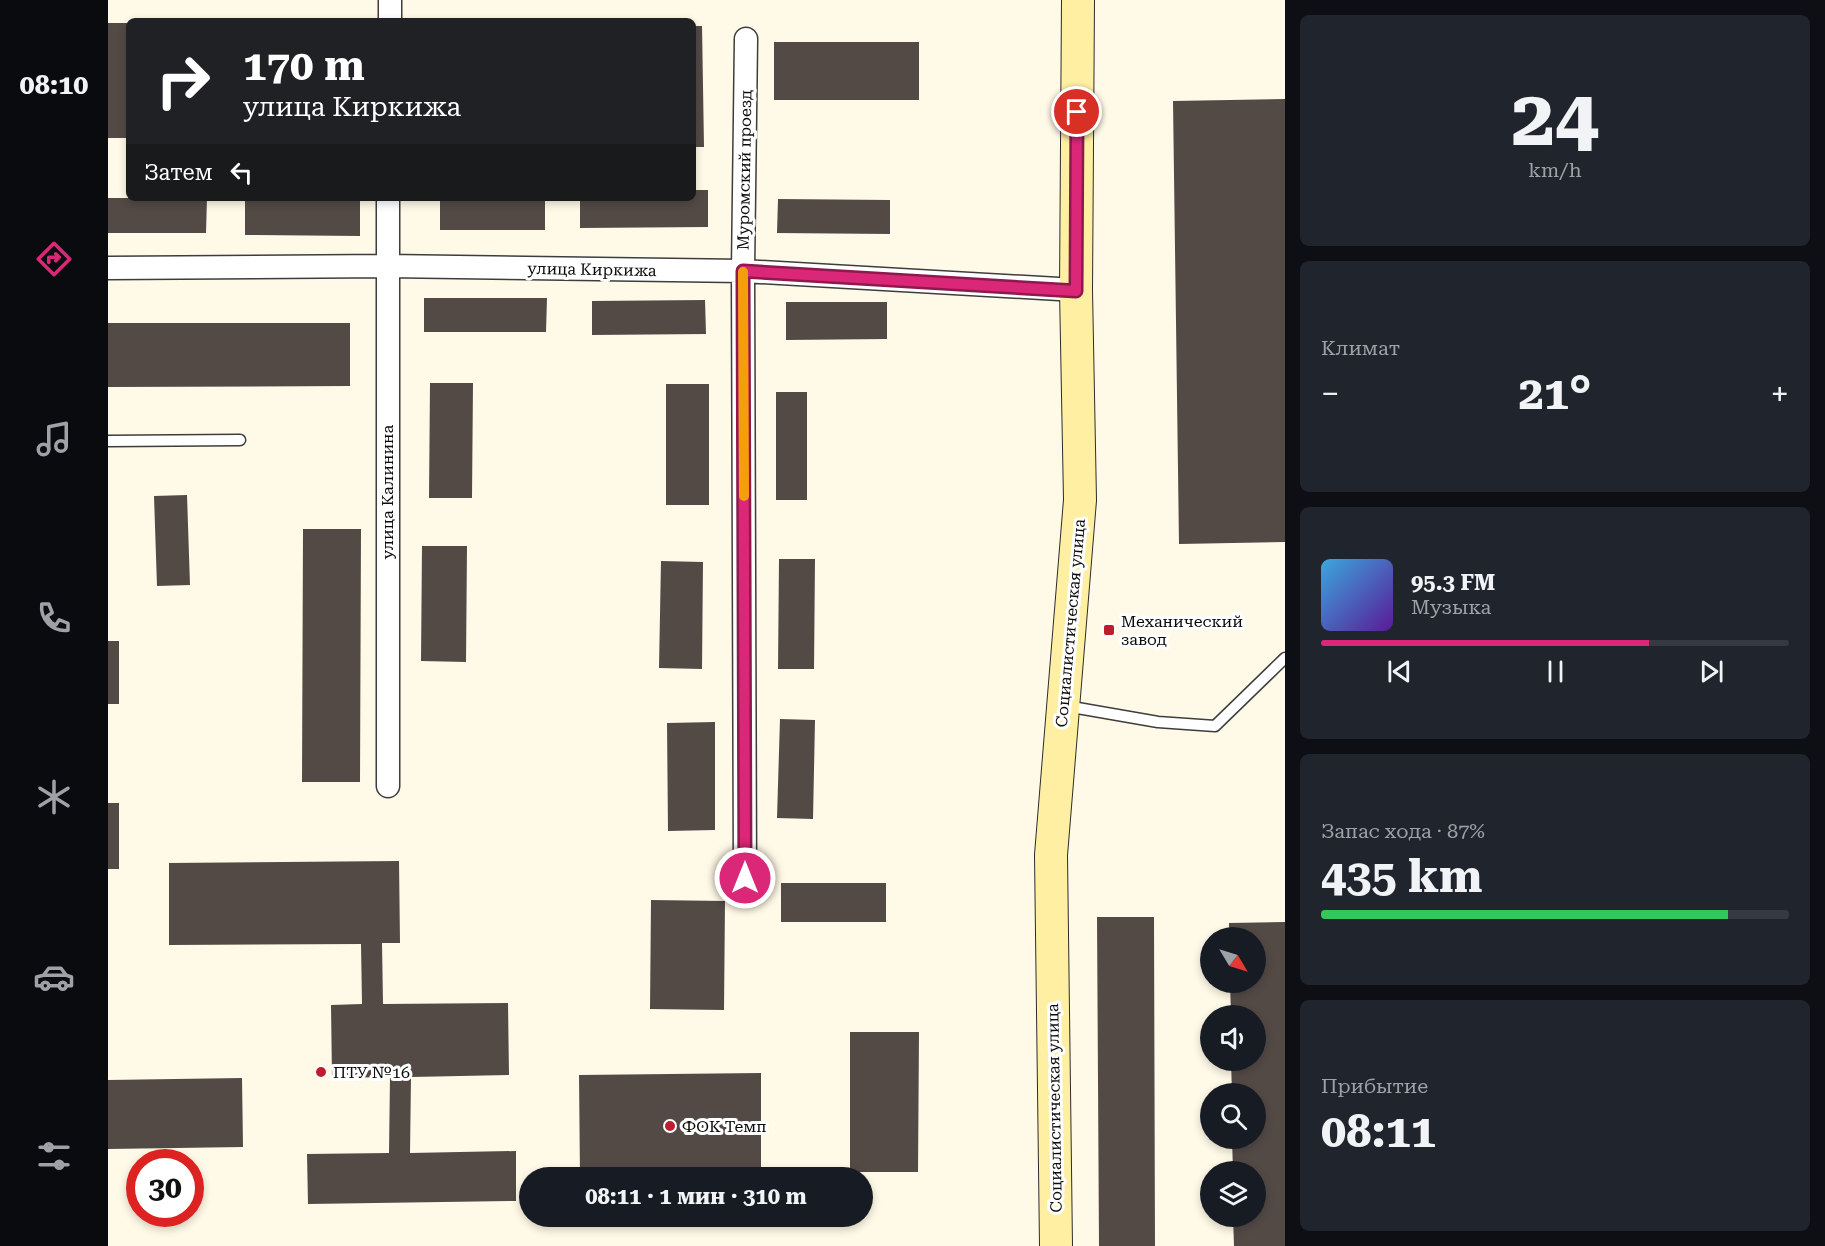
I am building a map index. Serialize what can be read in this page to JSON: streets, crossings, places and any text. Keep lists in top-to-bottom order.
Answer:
{
  "streets": {
    "main road": ["Социалистическая улица"],
    "street": ["Муромский проезд", "улица Киркижа", "улица Калинина"]
  },
  "crossings": [
    ["Муромский проезд", "улица Киркижа"],
    ["улица Киркижа", "улица Калинина"],
    ["улица Киркижа", "Социалистическая улица"]
  ],
  "places": {
    "transit": ["Механический завод"],
    "other": ["ПТУ №16", "ФОК Темп"]
  },
  "north": "bottom right",
  "page": {
    "tabs": "08:10",
    "tile": [
      ["24", "km/h"],
      "Климат",
      ["Запас хода · 87%", "435 km"],
      ["Прибытие", "08:11"]
    ],
    "turn": ["170 m", "улица Киркижа"],
    "then": "Затем",
    "heat": ["−", "21°", "+"],
    "song": ["95.3 FM", "Музыка"],
    "limit": "30",
    "trip": "08:11 · 1 мин · 310 m"
  }
}
